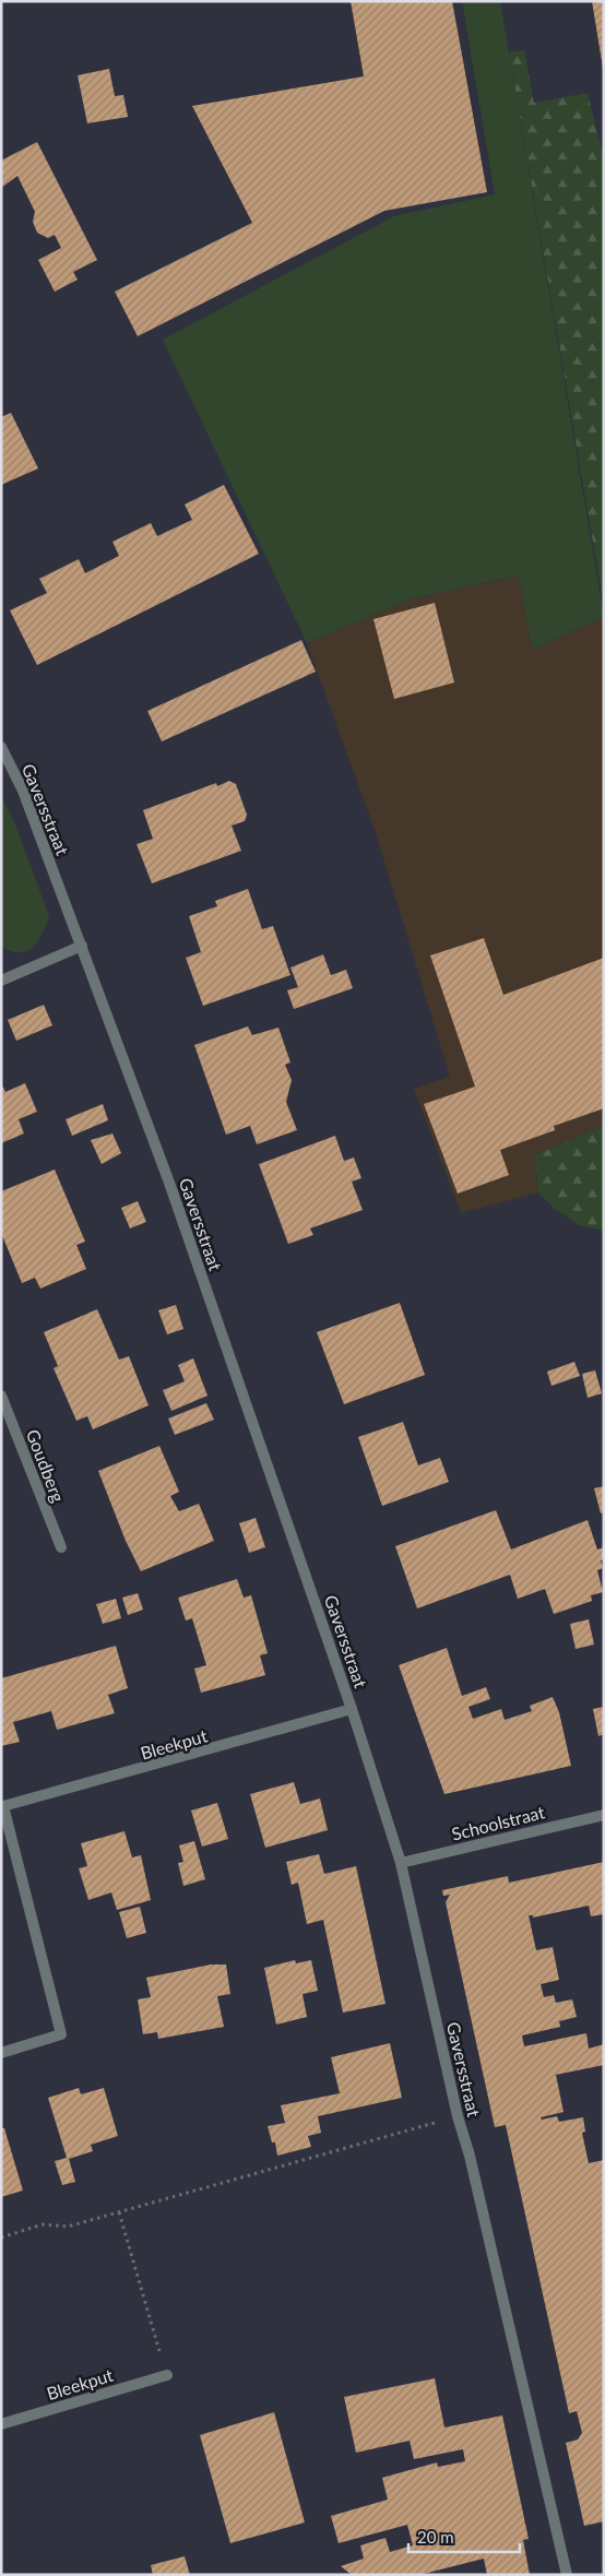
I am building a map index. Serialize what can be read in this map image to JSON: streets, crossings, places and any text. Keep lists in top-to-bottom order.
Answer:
{
  "streets": {
    "street": [
      "Gaversstraat",
      "Goudberg",
      "Bleekput",
      "Schoolstraat"
    ]
  },
  "crossings": [
    ["Gaversstraat", "Bleekput"],
    ["Gaversstraat", "Schoolstraat"]
  ],
  "scale_bar": "20 m"
}
